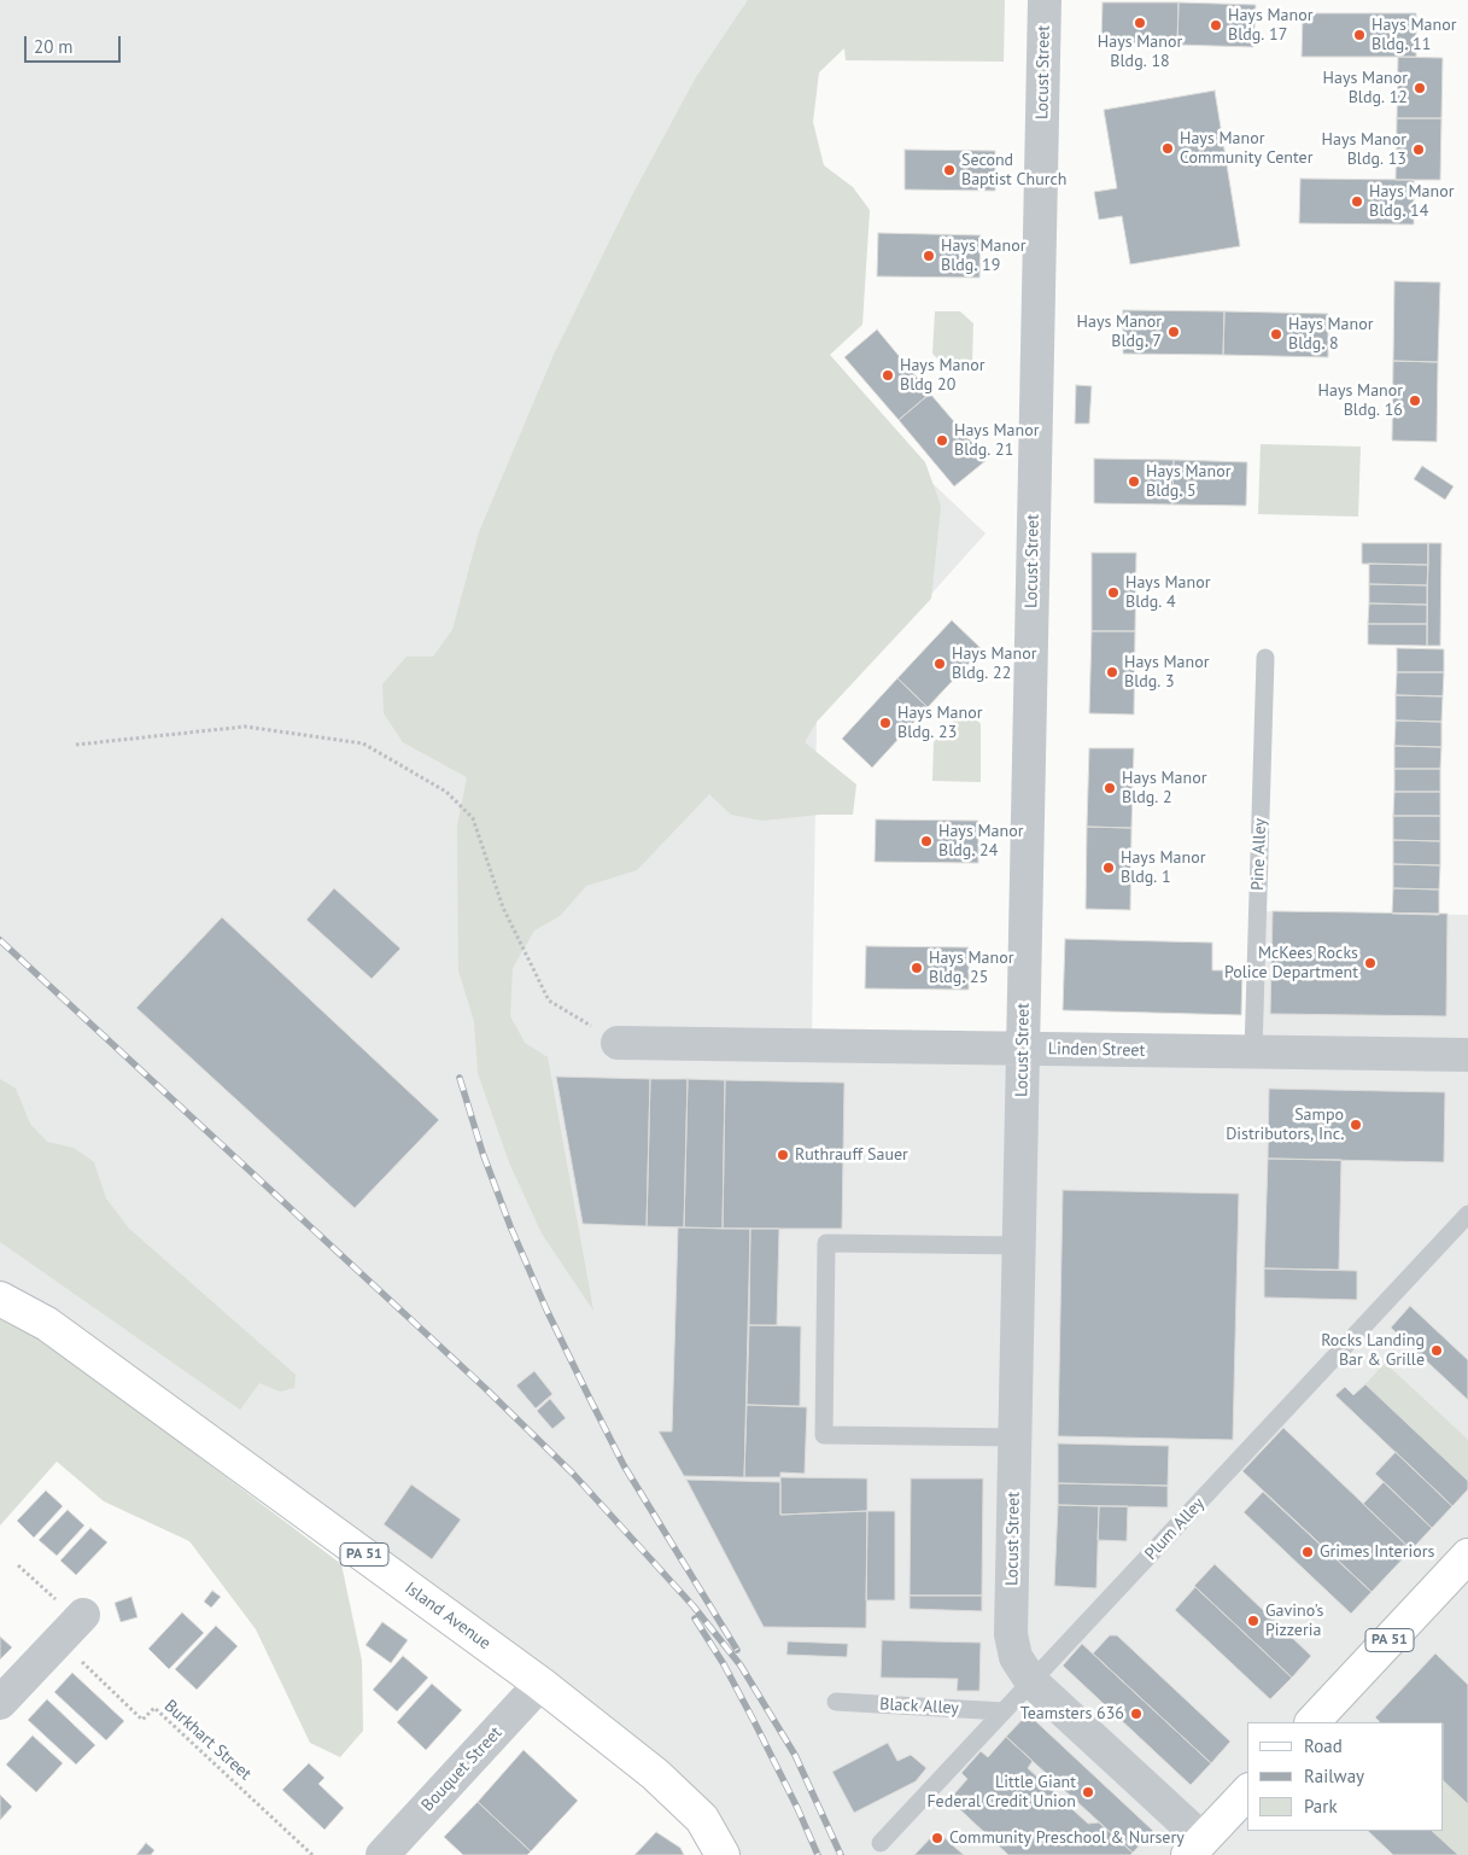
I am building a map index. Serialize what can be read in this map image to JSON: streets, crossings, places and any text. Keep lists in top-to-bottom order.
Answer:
{
  "streets": {
    "main road": ["PA 51", "Island Avenue"],
    "street": ["Locust Street", "Linden Street", "Bouquet Street"],
    "lane": ["Pine Alley", "Plum Alley", "Black Alley"],
    "path": ["Burkhart Street"]
  },
  "crossings": [
    ["Locust Street", "Linden Street"],
    ["Locust Street", "Plum Alley"],
    ["Pine Alley", "Linden Street"],
    ["Plum Alley", "Black Alley"],
    ["Island Avenue", "Bouquet Street"]
  ],
  "places": [
    "Hays Manor Bldg. 18",
    "Hays Manor Bldg. 17",
    "Hays Manor Bldg. 11",
    "Hays Manor Bldg. 12",
    "Hays Manor Community Center",
    "Hays Manor Bldg. 13",
    "Second Baptist Church",
    "Hays Manor Bldg. 14",
    "Hays Manor Bldg. 19",
    "Hays Manor Bldg. 7",
    "Hays Manor Bldg. 8",
    "Hays Manor Bldg 20",
    "Hays Manor Bldg. 16",
    "Hays Manor Bldg. 21",
    "Hays Manor Bldg. 5",
    "Hays Manor Bldg. 4",
    "Hays Manor Bldg. 22",
    "Hays Manor Bldg. 3",
    "Hays Manor Bldg. 23",
    "Hays Manor Bldg. 2",
    "Hays Manor Bldg. 24",
    "Hays Manor Bldg. 1",
    "McKees Rocks Police Department",
    "Hays Manor Bldg. 25",
    "Sampo Distributors, Inc.",
    "Ruthrauff Sauer",
    "Rocks Landing Bar & Grille",
    "Grimes Interiors",
    "Gavino's Pizzeria",
    "Teamsters 636",
    "Little Giant Federal Credit Union",
    "Community Preschool & Nursery"
  ],
  "legend": ["Road", "Railway", "Park"],
  "scale_bar": "20 m"
}
